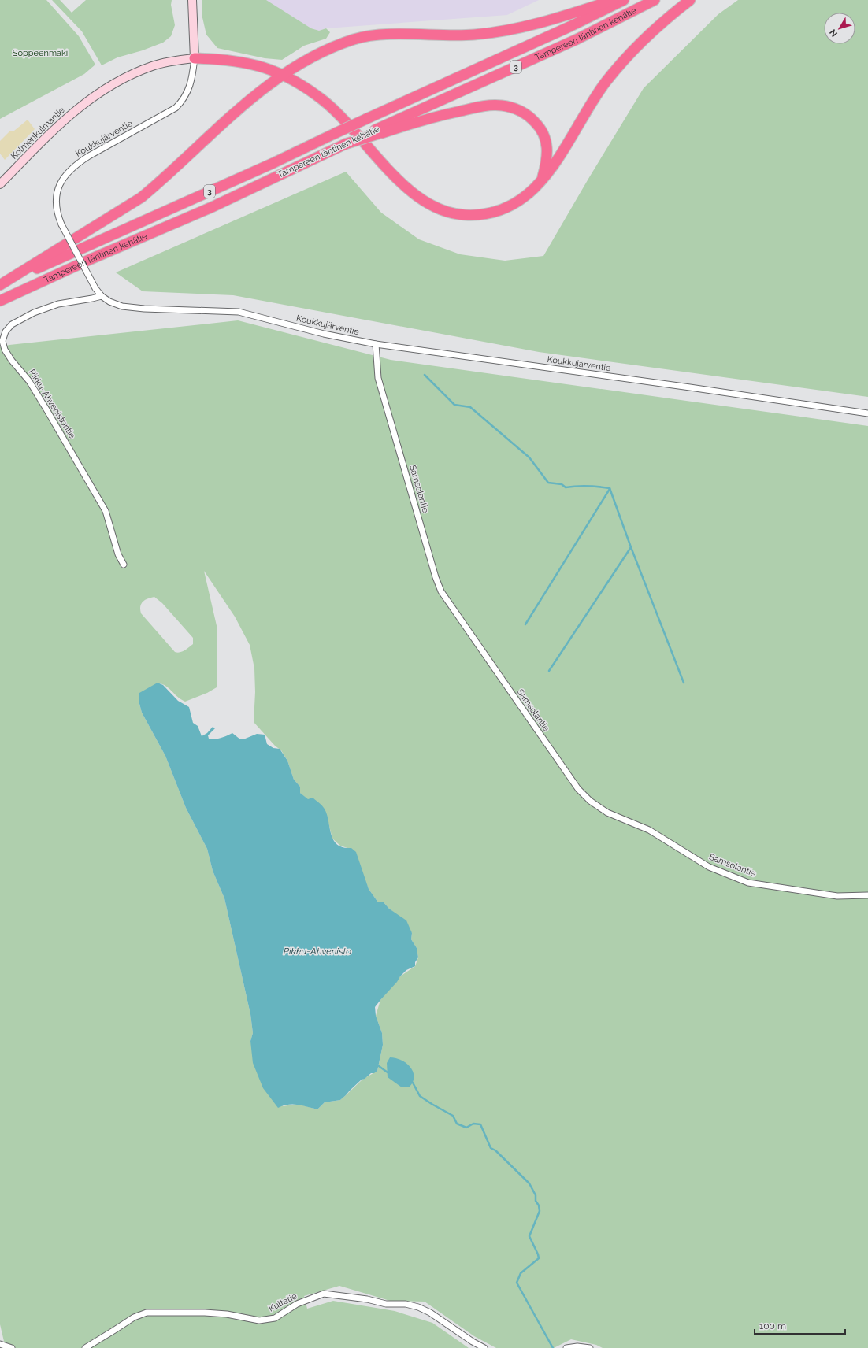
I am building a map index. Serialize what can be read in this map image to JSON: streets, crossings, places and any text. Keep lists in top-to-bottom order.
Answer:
{
  "streets": {
    "highway": ["Tampereen läntinen kehätie", "3"],
    "street": [
      "Kolmenkulmantie",
      "Koukkujärventie",
      "Pikku-Ahvenistontie",
      "Samsolantie",
      "Kultatie"
    ]
  },
  "crossings": [
    ["Kolmenkulmantie", "Koukkujärventie"],
    ["Koukkujärventie", "Pikku-Ahvenistontie"],
    ["Koukkujärventie", "Samsolantie"]
  ],
  "water": ["Pikku-Ahvenisto"],
  "parks": ["Soppeenmäki"],
  "scale_bar": "100 m",
  "north": "bottom left"
}
